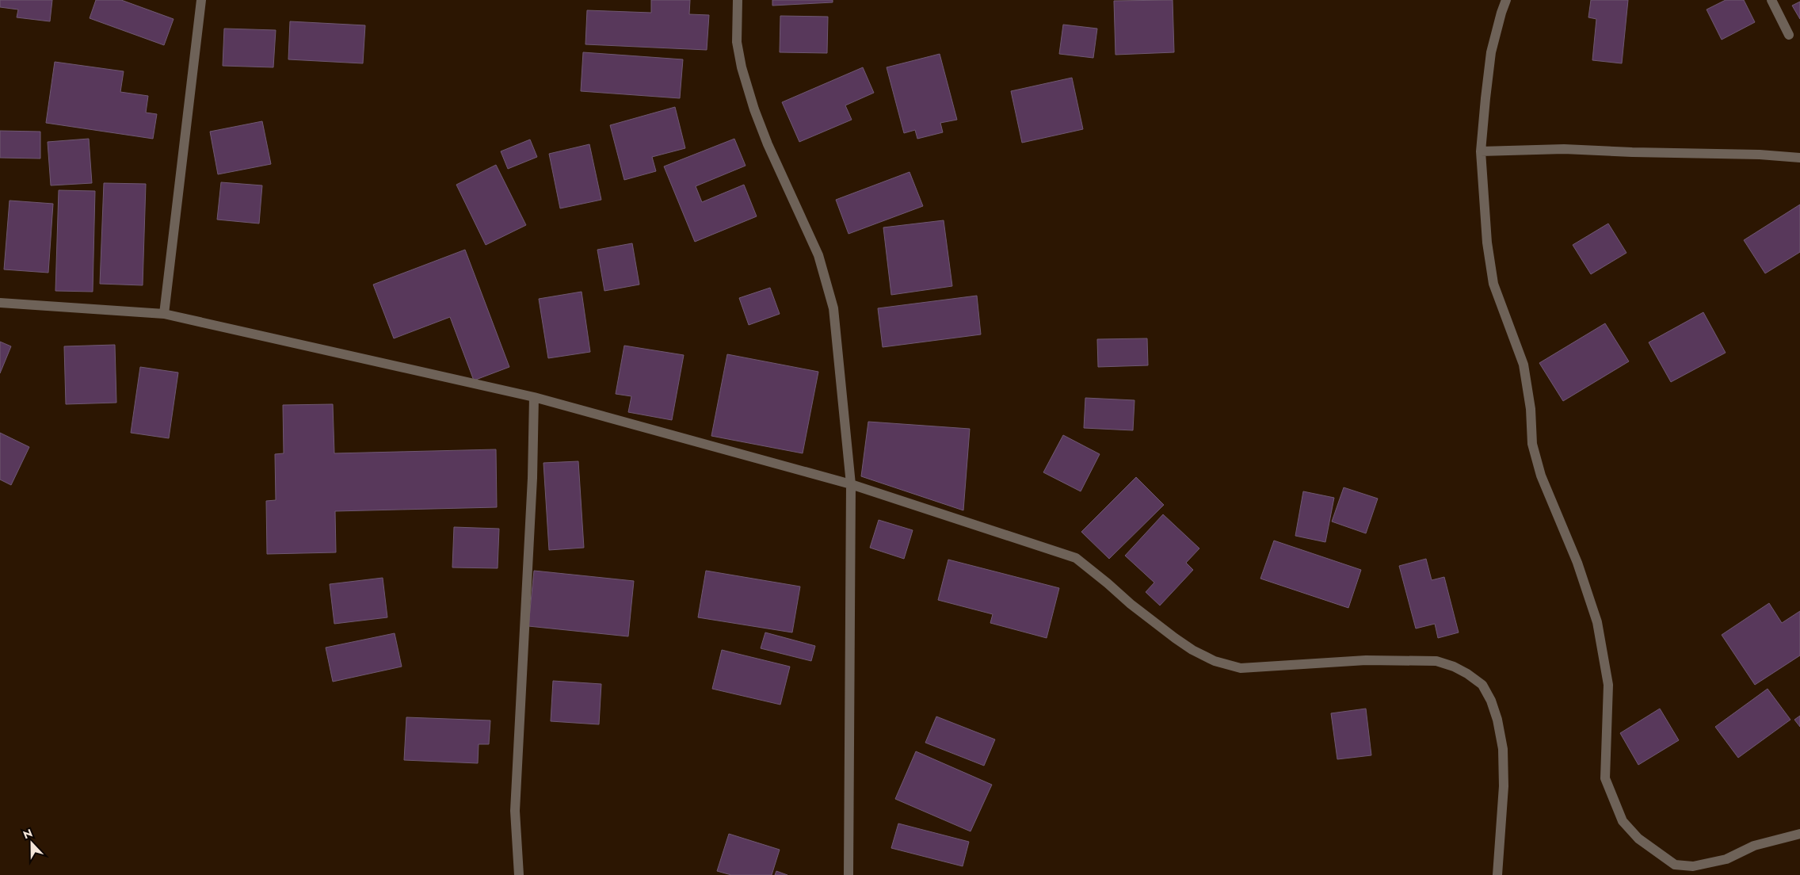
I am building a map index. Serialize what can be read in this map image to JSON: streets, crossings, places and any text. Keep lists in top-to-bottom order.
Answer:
{
  "north": "top"
}
